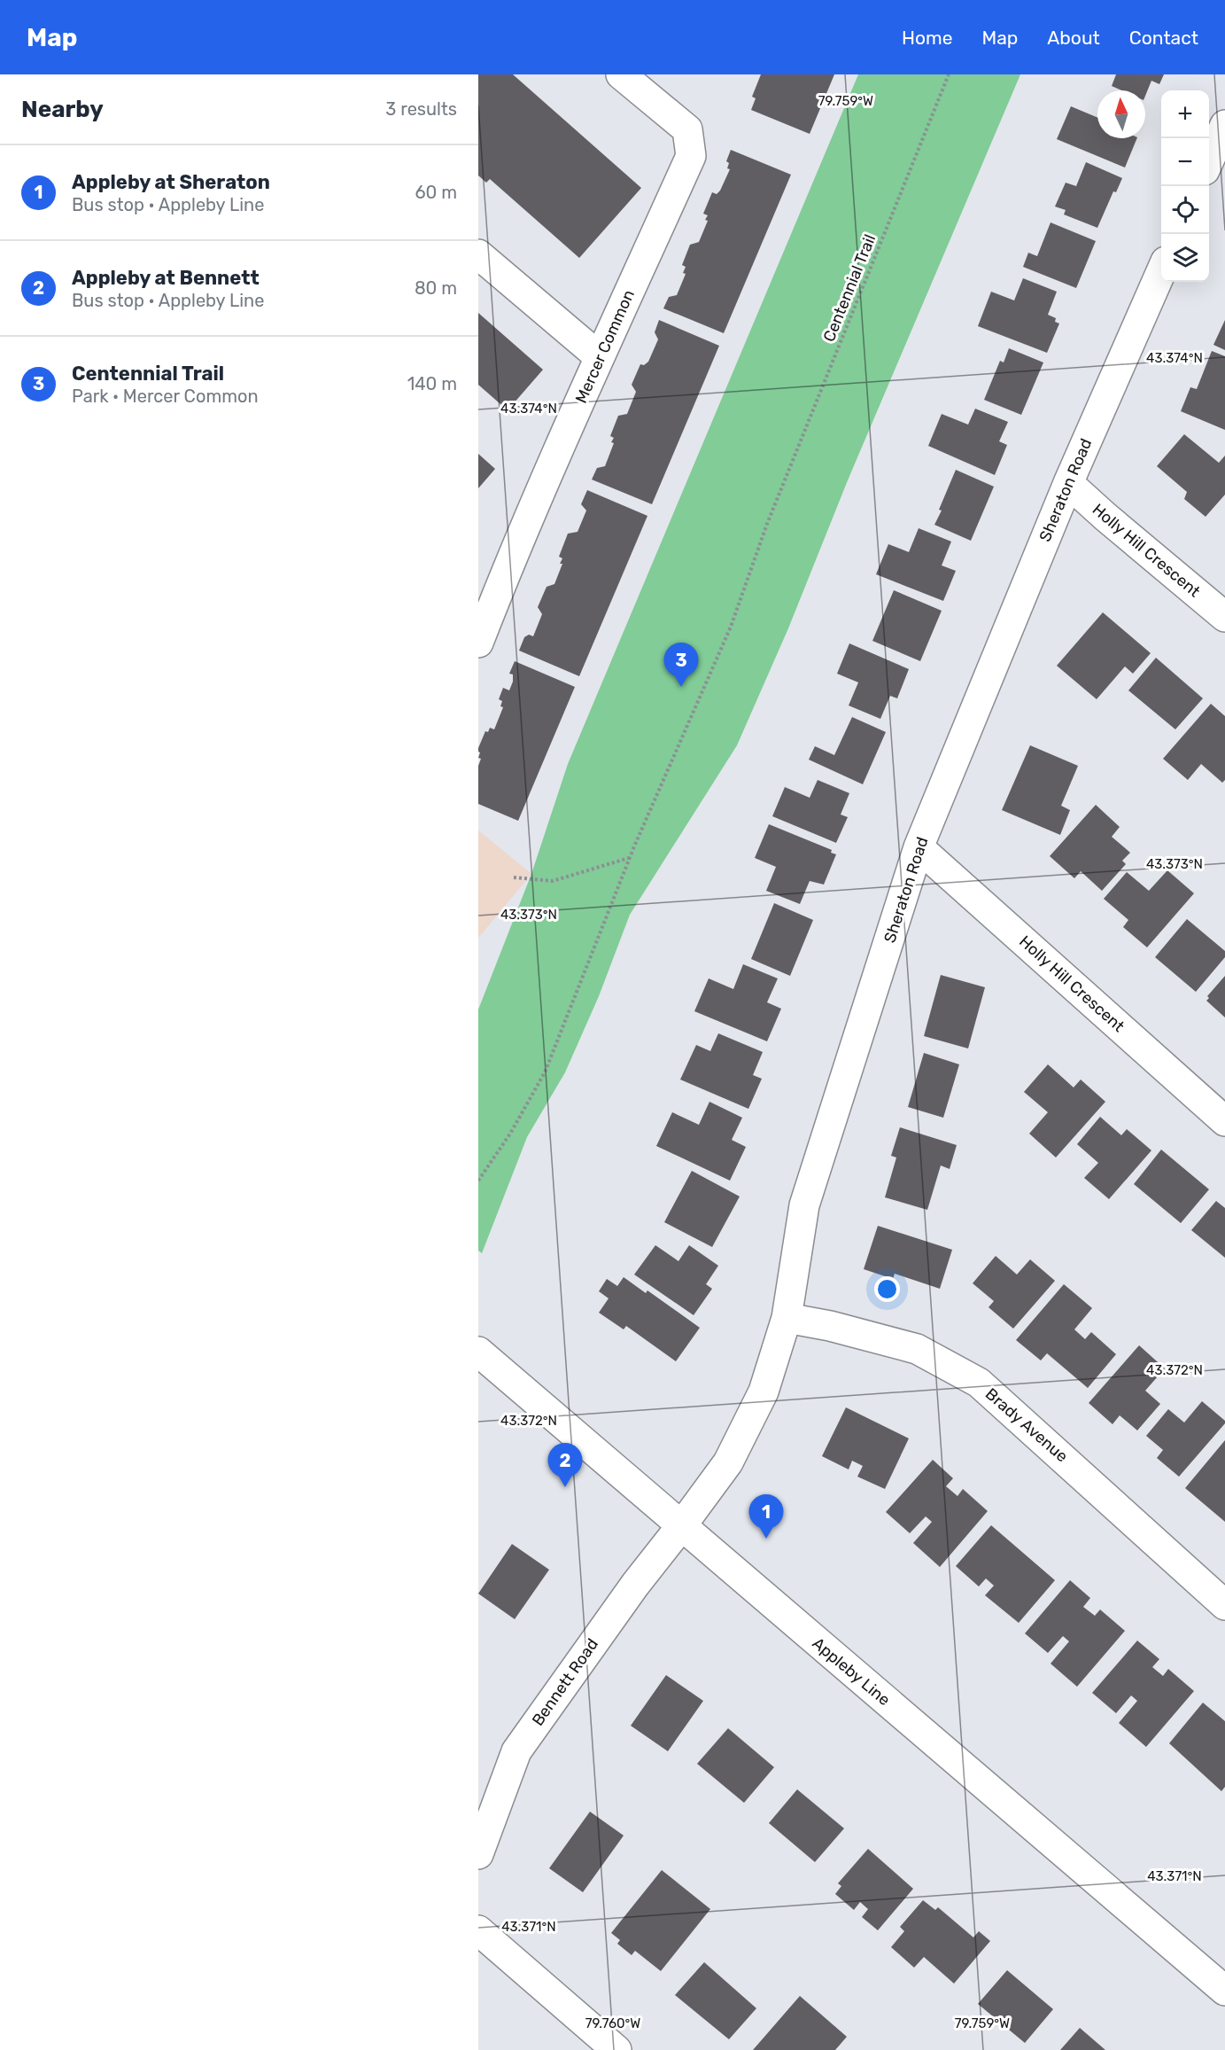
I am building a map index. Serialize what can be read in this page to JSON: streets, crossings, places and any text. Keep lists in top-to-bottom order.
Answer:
{
  "streets": {
    "street": [
      "Mercer Common",
      "Sheraton Road",
      "Holly Hill Crescent",
      "Brady Avenue",
      "Appleby Line",
      "Bennett Road"
    ],
    "path": ["Centennial Trail"]
  },
  "crossings": [
    ["Sheraton Road", "Holly Hill Crescent"],
    ["Sheraton Road", "Brady Avenue"],
    ["Sheraton Road", "Appleby Line"],
    ["Sheraton Road", "Bennett Road"],
    ["Appleby Line", "Bennett Road"]
  ],
  "north": "top",
  "page": {
    "header": "Map",
    "nav": [
      "Home",
      "Map",
      "About",
      "Contact"
    ],
    "heading": ["Nearby", "3 results"],
    "map_buttons": ["+", "−"],
    "list": [
      {
        "mark": "1",
        "name": "Appleby at Sheraton",
        "note": "Bus stop · Appleby Line",
        "value": "60 m"
      },
      {
        "mark": "2",
        "name": "Appleby at Bennett",
        "note": "Bus stop · Appleby Line",
        "value": "80 m"
      },
      {
        "mark": "3",
        "name": "Centennial Trail",
        "note": "Park · Mercer Common",
        "value": "140 m"
      }
    ],
    "pins": ["3", "2", "1"]
  },
  "coordinates": [
    "79.759°W",
    "43.374°N",
    "43.373°N",
    "43.372°N",
    "43.371°N",
    "79.760°W"
  ]
}
